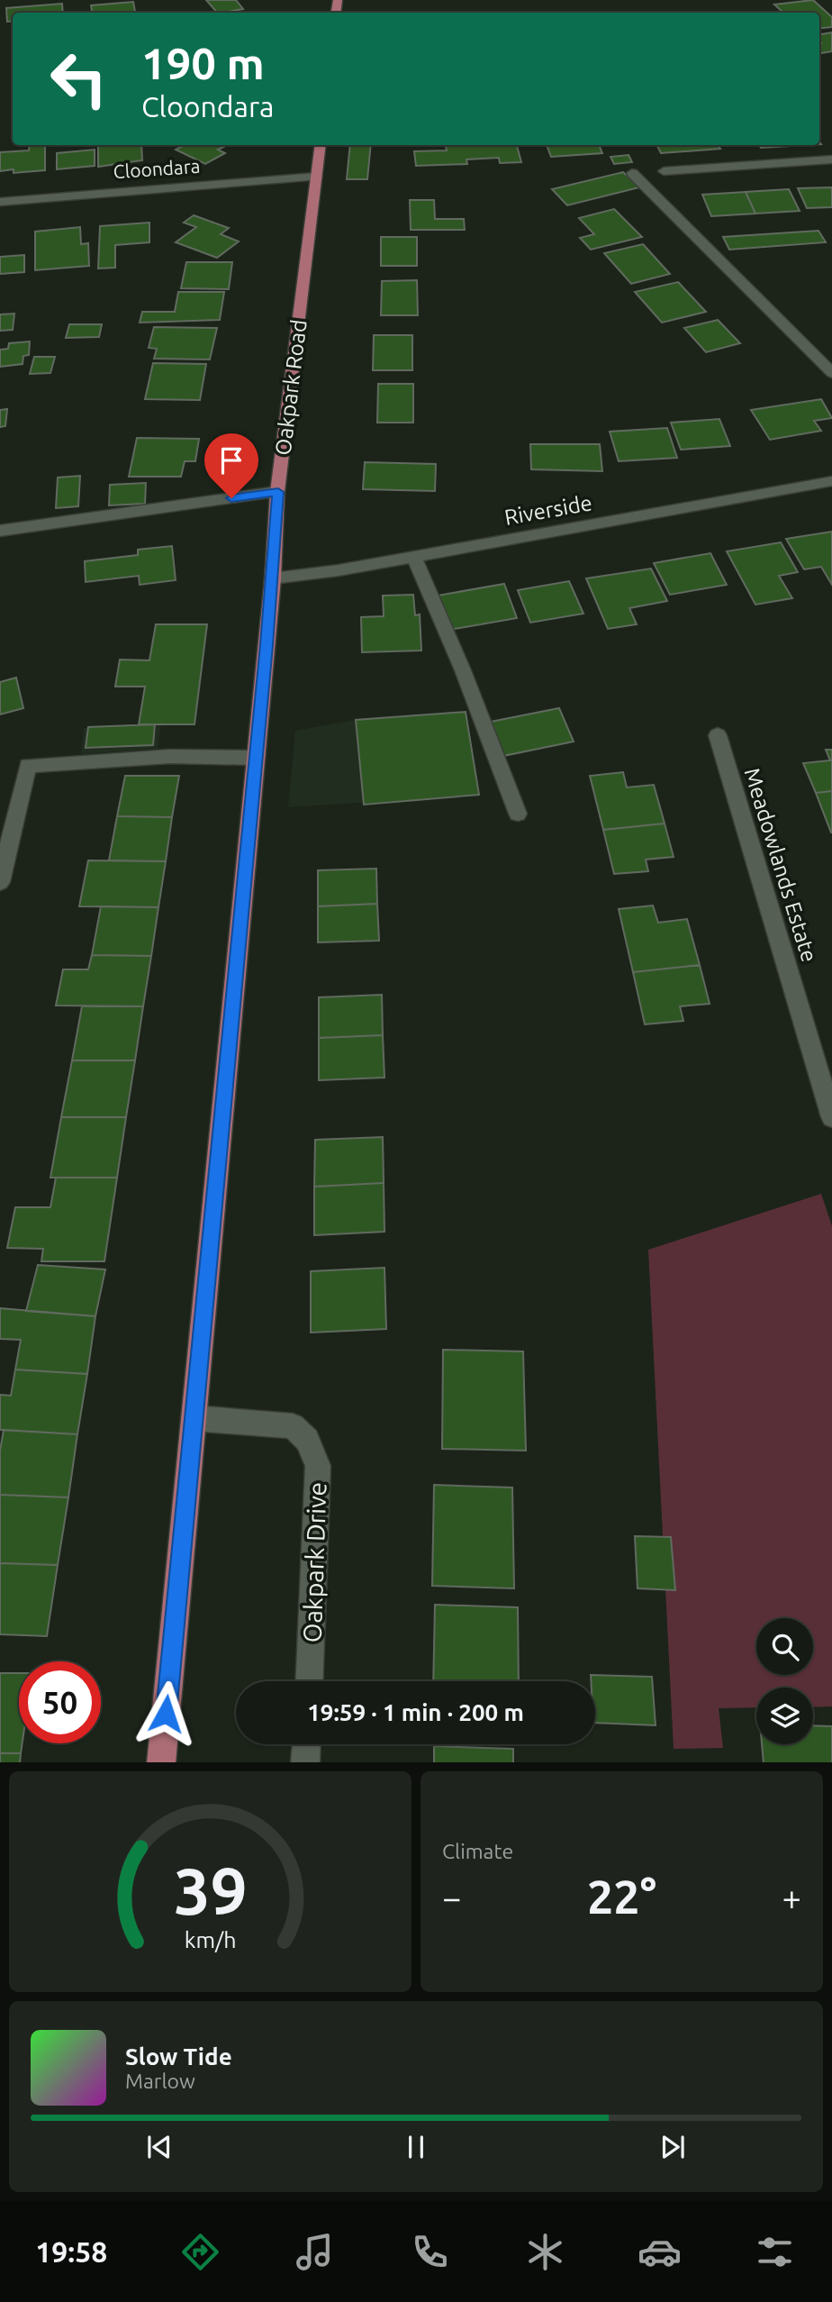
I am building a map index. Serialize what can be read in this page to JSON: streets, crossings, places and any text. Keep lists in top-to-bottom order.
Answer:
{
  "streets": {
    "main road": ["Oakpark Road"],
    "street": [
      "Cloondara",
      "Riverside",
      "Meadowlands Estate",
      "Oakpark Drive"
    ]
  },
  "crossings": [
    ["Cloondara", "Oakpark Road"],
    ["Oakpark Road", "Riverside"],
    ["Oakpark Road", "Oakpark Drive"]
  ],
  "page": {
    "turn": ["190 m", "Cloondara"],
    "limit": "50",
    "trip": "19:59 · 1 min · 200 m",
    "tile": "Climate",
    "heat": ["−", "22°", "+"],
    "song": ["Slow Tide", "Marlow"],
    "tabs": "19:58",
    "gauge": ["39", "km/h"]
  }
}
